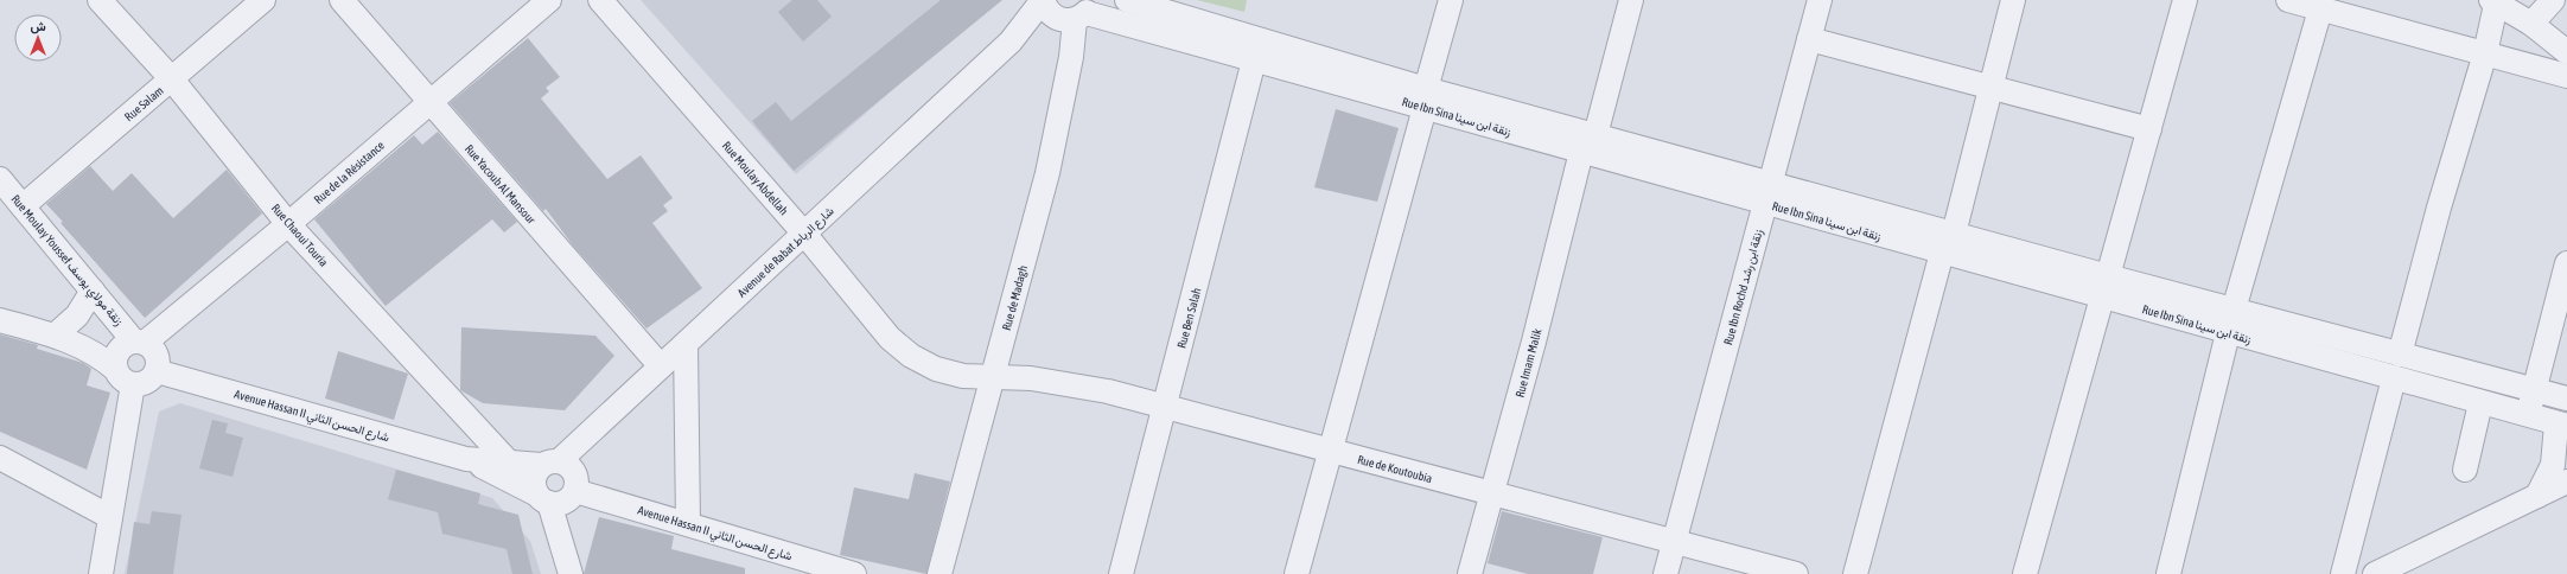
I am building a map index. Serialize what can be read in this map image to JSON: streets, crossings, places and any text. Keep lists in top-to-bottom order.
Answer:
{
  "streets": {
    "street": [
      "Rue Salam",
      "Rue Ibn Sina زنقة ابن سينا",
      "Rue de la Résistance",
      "Rue Moulay Abdellah",
      "Rue Yacoub Al Mansour",
      "Rue Chaoui Touria",
      "Avenue de Rabat شارع الرباط",
      "Rue Moulay Youssef زنقة مولاي يوسف",
      "Rue Ibn Rochd زنقة ابن رشد",
      "Rue de Madagh",
      "Rue Ben Salah",
      "Rue Imam Malik",
      "Avenue Hassan II شارع الحسن الثاني",
      "Rue de Koutoubia"
    ]
  },
  "crossings": [
    ["Rue Salam", "Rue Chaoui Touria"],
    ["Rue Salam", "Rue Moulay Youssef زنقة مولاي يوسف"],
    ["Rue Ibn Sina زنقة ابن سينا", "Avenue de Rabat شارع الرباط"],
    ["Rue Ibn Sina زنقة ابن سينا", "Rue Ibn Rochd زنقة ابن رشد"],
    ["Rue Ibn Sina زنقة ابن سينا", "Rue de Madagh"],
    ["Rue Ibn Sina زنقة ابن سينا", "Rue Ben Salah"],
    ["Rue Ibn Sina زنقة ابن سينا", "Rue Imam Malik"],
    ["Rue de la Résistance", "Rue Yacoub Al Mansour"],
    ["Rue de la Résistance", "Rue Chaoui Touria"],
    ["Rue de la Résistance", "Rue Moulay Youssef زنقة مولاي يوسف"],
    ["Rue de la Résistance", "Avenue Hassan II شارع الحسن الثاني"],
    ["Rue Moulay Abdellah", "Avenue de Rabat شارع الرباط"],
    ["Rue Moulay Abdellah", "Rue de Madagh"],
    ["Rue Moulay Abdellah", "Rue de Koutoubia"],
    ["Rue Yacoub Al Mansour", "Avenue de Rabat شارع الرباط"],
    ["Rue Chaoui Touria", "Avenue Hassan II شارع الحسن الثاني"],
    ["Avenue de Rabat شارع الرباط", "Rue de Madagh"],
    ["Avenue de Rabat شارع الرباط", "Avenue Hassan II شارع الحسن الثاني"],
    ["Rue Moulay Youssef زنقة مولاي يوسف", "Avenue Hassan II شارع الحسن الثاني"],
    ["Rue Ibn Rochd زنقة ابن رشد", "Rue de Koutoubia"],
    ["Rue de Madagh", "Rue de Koutoubia"],
    ["Rue Ben Salah", "Rue de Koutoubia"],
    ["Rue Imam Malik", "Rue de Koutoubia"]
  ],
  "north": "top"
}
